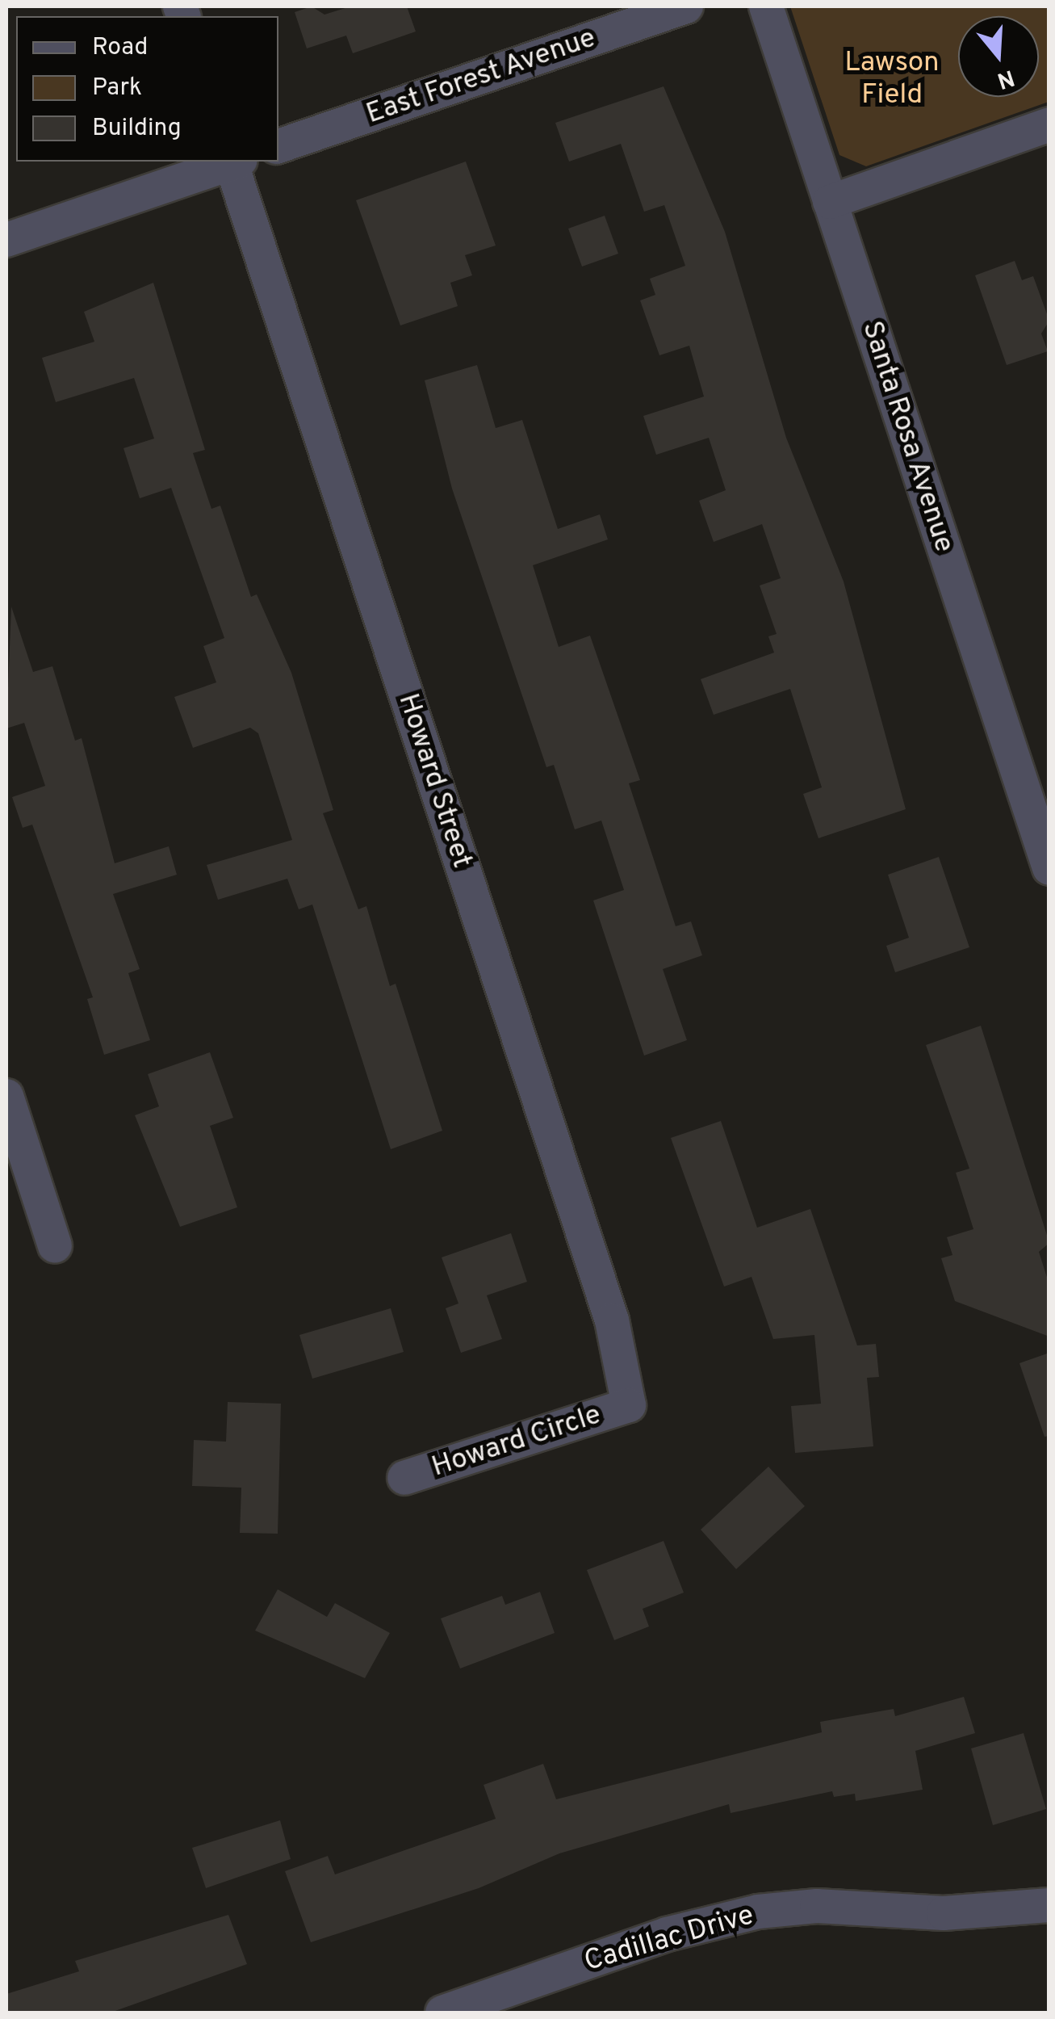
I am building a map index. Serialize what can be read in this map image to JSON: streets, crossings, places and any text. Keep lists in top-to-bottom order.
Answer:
{
  "streets": {
    "street": [
      "East Forest Avenue",
      "Santa Rosa Avenue",
      "Howard Street",
      "Howard Circle",
      "Cadillac Drive"
    ]
  },
  "crossings": [
    ["Howard Street", "Howard Circle"]
  ],
  "parks": ["Lawson Field"],
  "legend": ["Road", "Park", "Building"],
  "north": "bottom"
}
